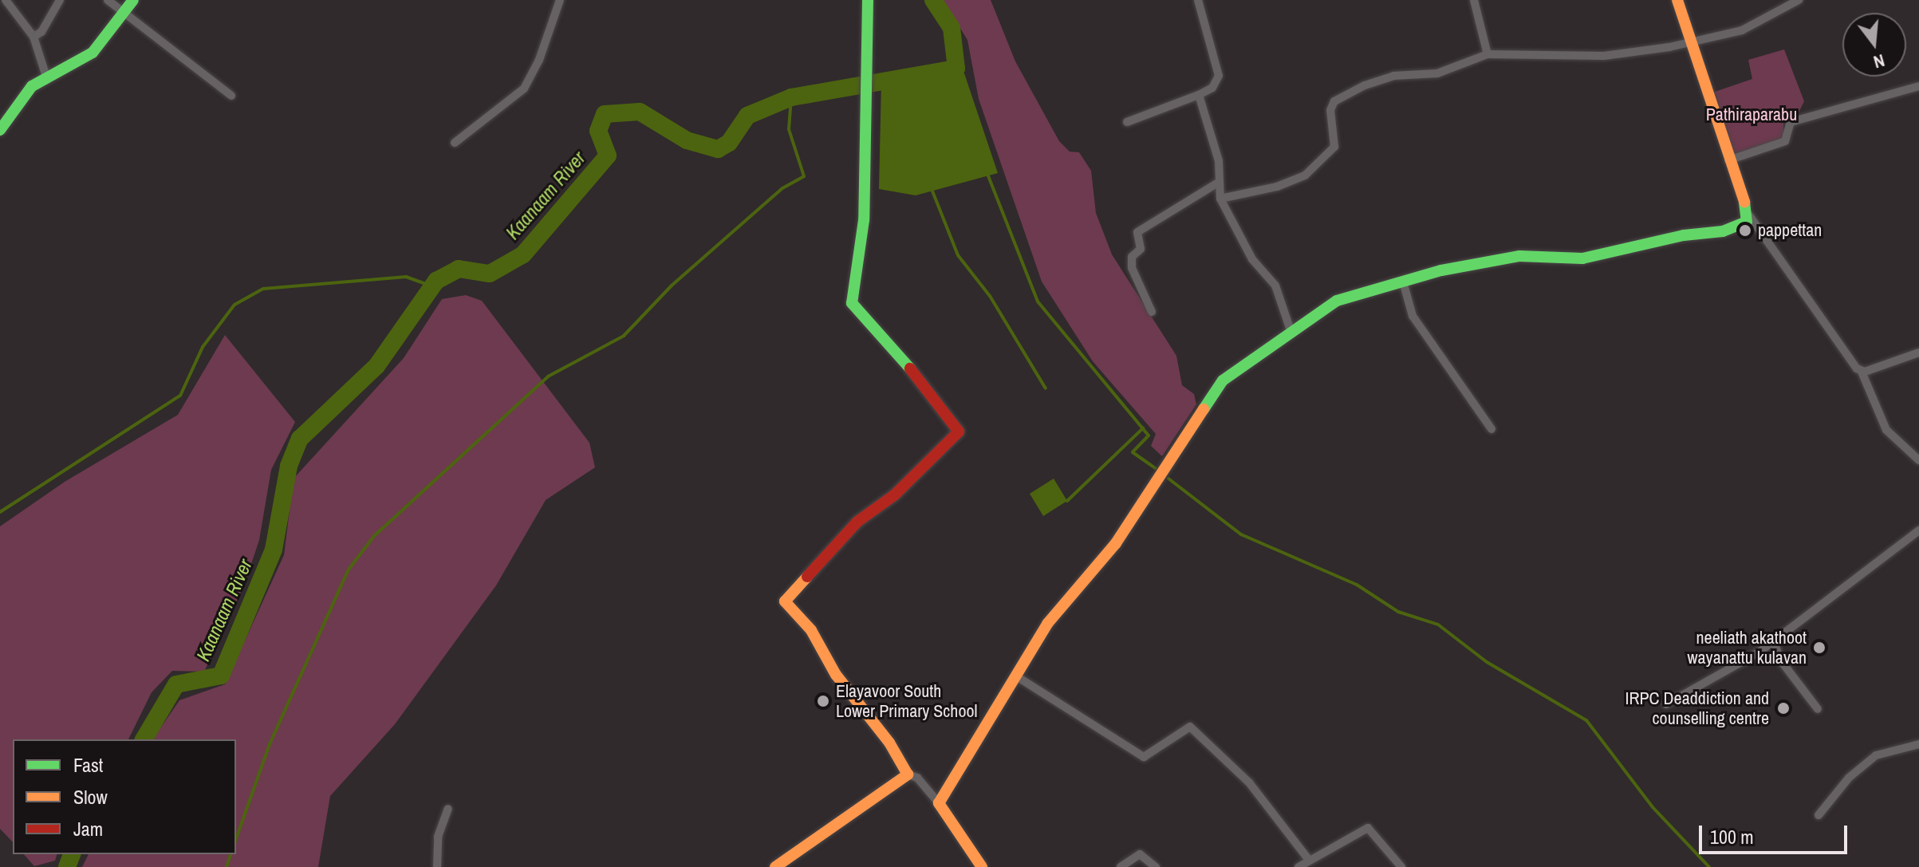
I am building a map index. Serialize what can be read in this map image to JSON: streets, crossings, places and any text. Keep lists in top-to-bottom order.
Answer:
{
  "water": ["Kaanaam River"],
  "parks": ["Pathiraparabu"],
  "places": [
    "pappettan",
    "neeliath akathoot wayanattu kulavan",
    "Elayavoor South Lower Primary School",
    "IRPC Deaddiction and counselling centre"
  ],
  "legend": ["Fast", "Slow", "Jam"],
  "scale_bar": "100 m",
  "north": "bottom"
}
